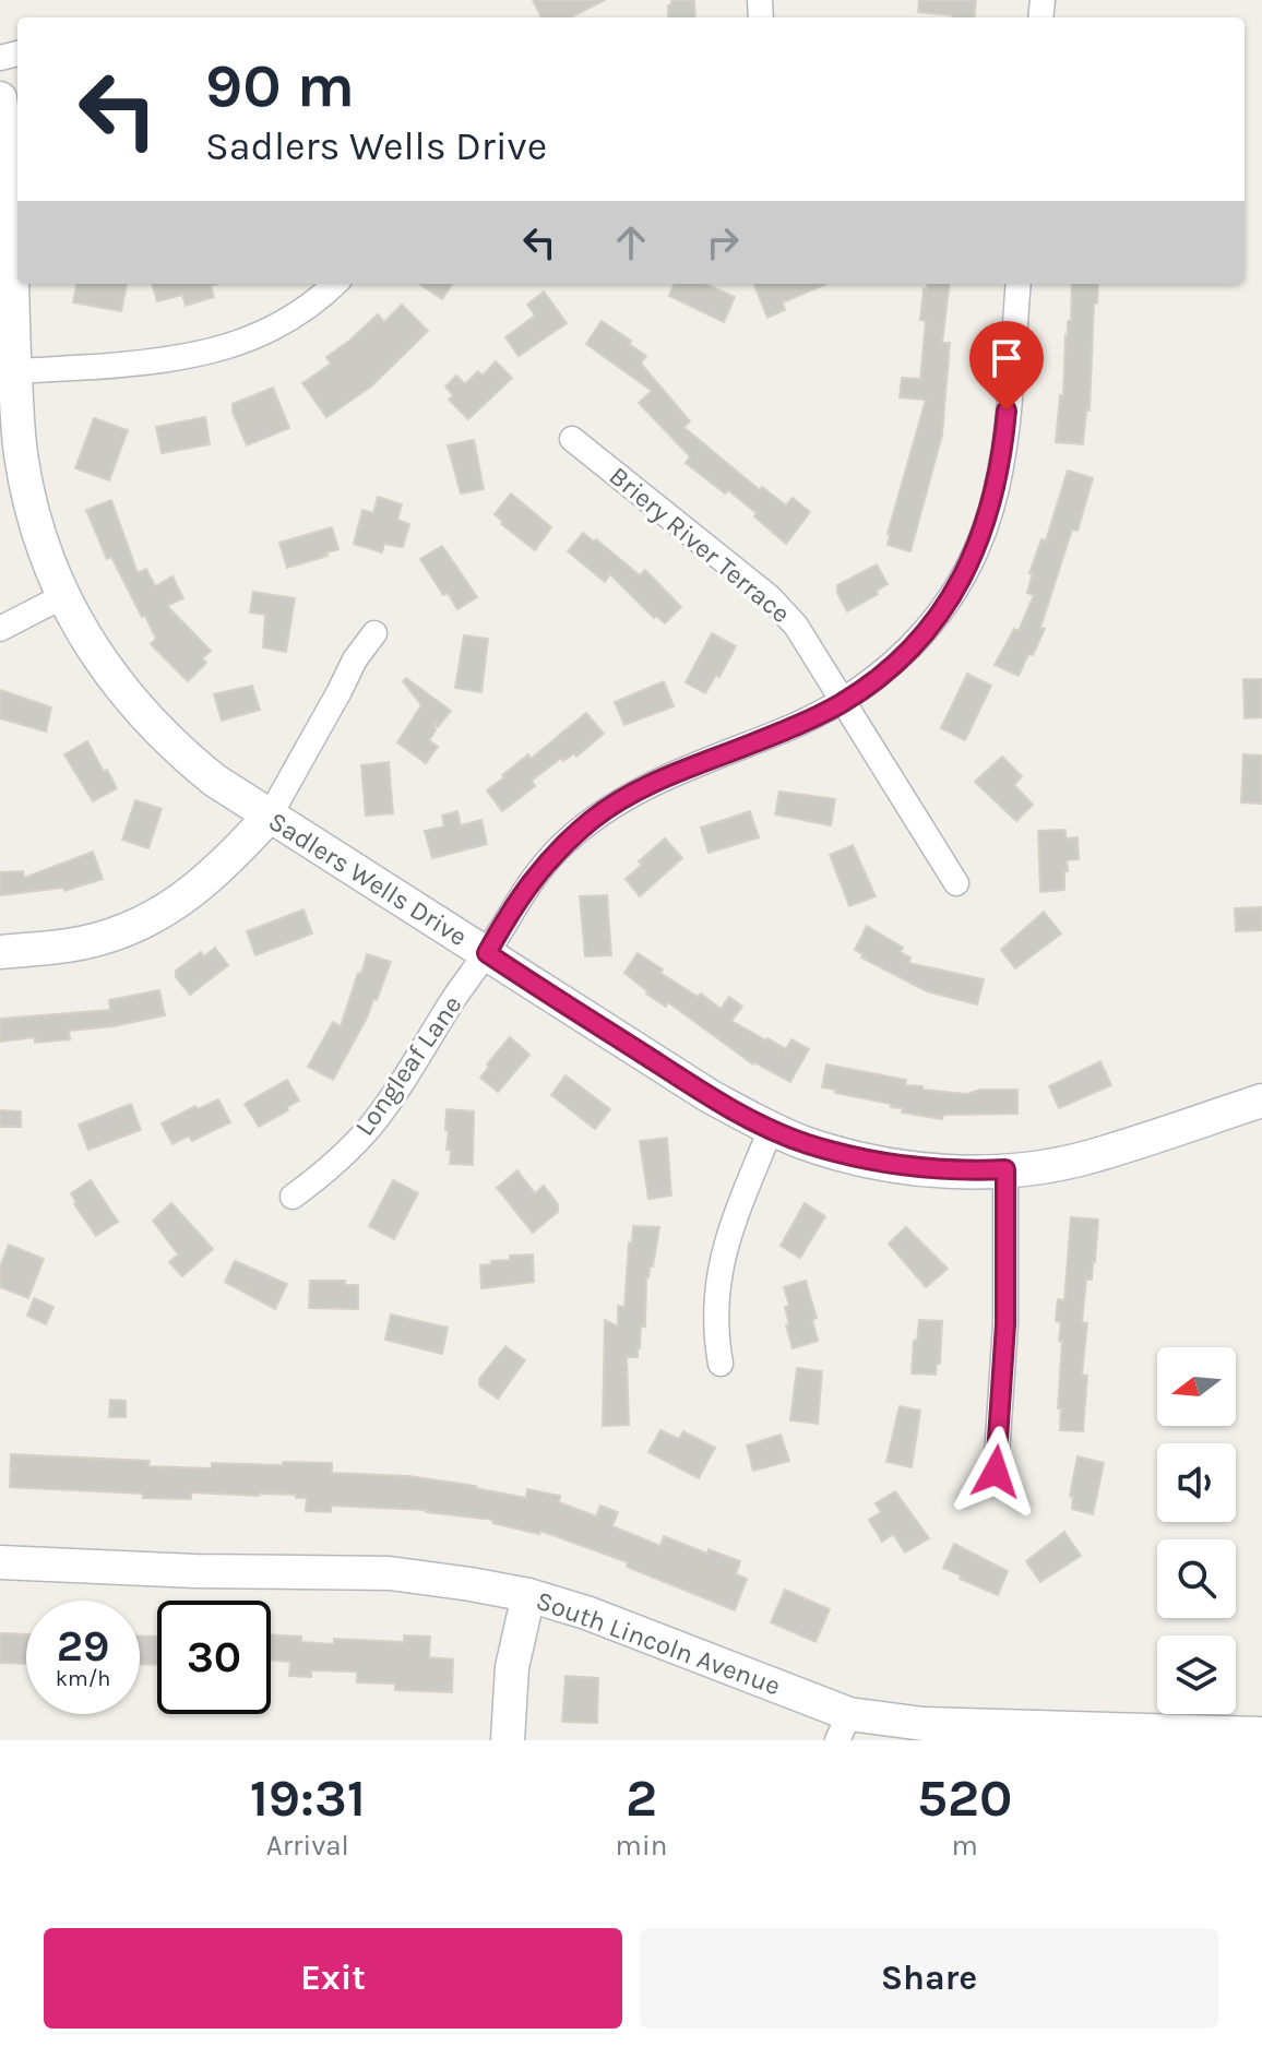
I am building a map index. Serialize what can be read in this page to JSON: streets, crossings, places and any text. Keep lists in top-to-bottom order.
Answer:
{
  "streets": {
    "street": [
      "Briery River Terrace",
      "Sadlers Wells Drive",
      "Longleaf Lane",
      "South Lincoln Avenue"
    ]
  },
  "crossings": [
    ["Briery River Terrace", "Longleaf Lane"],
    ["Sadlers Wells Drive", "Longleaf Lane"]
  ],
  "north": "left",
  "page": {
    "turn": ["90 m", "Sadlers Wells Drive"],
    "speed": "29 km/h",
    "limit": "30",
    "eta": [
      "19:31",
      "Arrival",
      "2",
      "min",
      "520",
      "m"
    ],
    "buttons": ["Exit", "Share"]
  }
}
